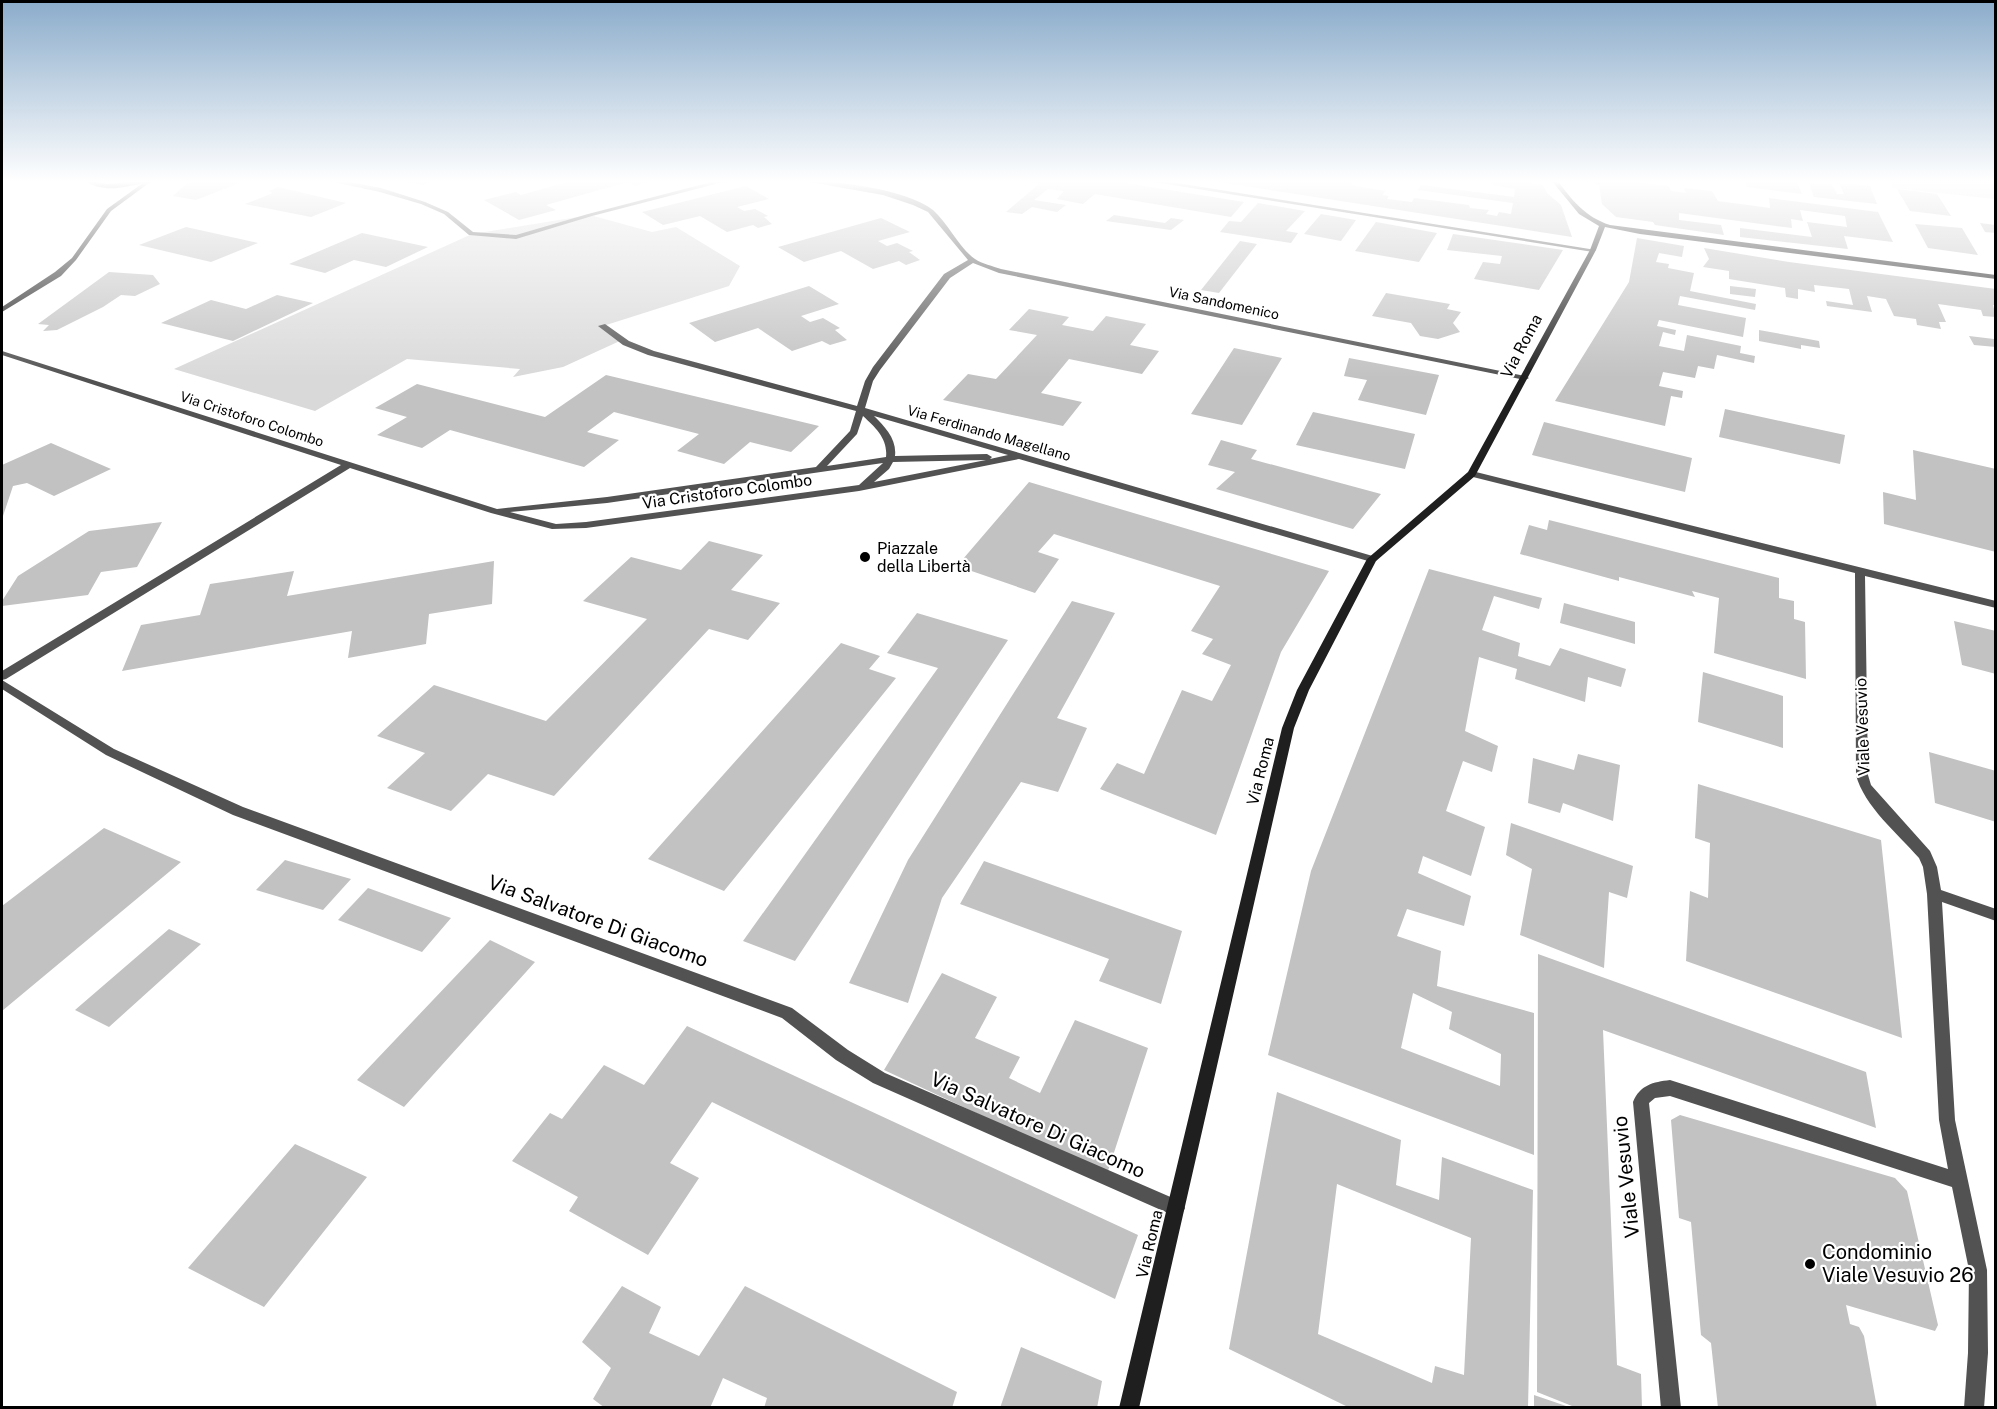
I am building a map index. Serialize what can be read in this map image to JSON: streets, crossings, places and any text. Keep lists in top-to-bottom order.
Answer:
{
  "streets": {
    "street": [
      "Via Sandomenico",
      "Via Roma",
      "Via Cristoforo Colombo",
      "Via Ferdinando Magellano",
      "Viale Vesuvio",
      "Via Salvatore Di Giacomo"
    ]
  },
  "crossings": [
    ["Via Sandomenico", "Via Roma"],
    ["Via Sandomenico", "Via Cristoforo Colombo"],
    ["Via Roma", "Via Ferdinando Magellano"],
    ["Via Roma", "Via Salvatore Di Giacomo"],
    ["Via Cristoforo Colombo", "Via Ferdinando Magellano"]
  ],
  "places": ["Piazzale della Libertà", "Condominio Viale Vesuvio 26"]
}
